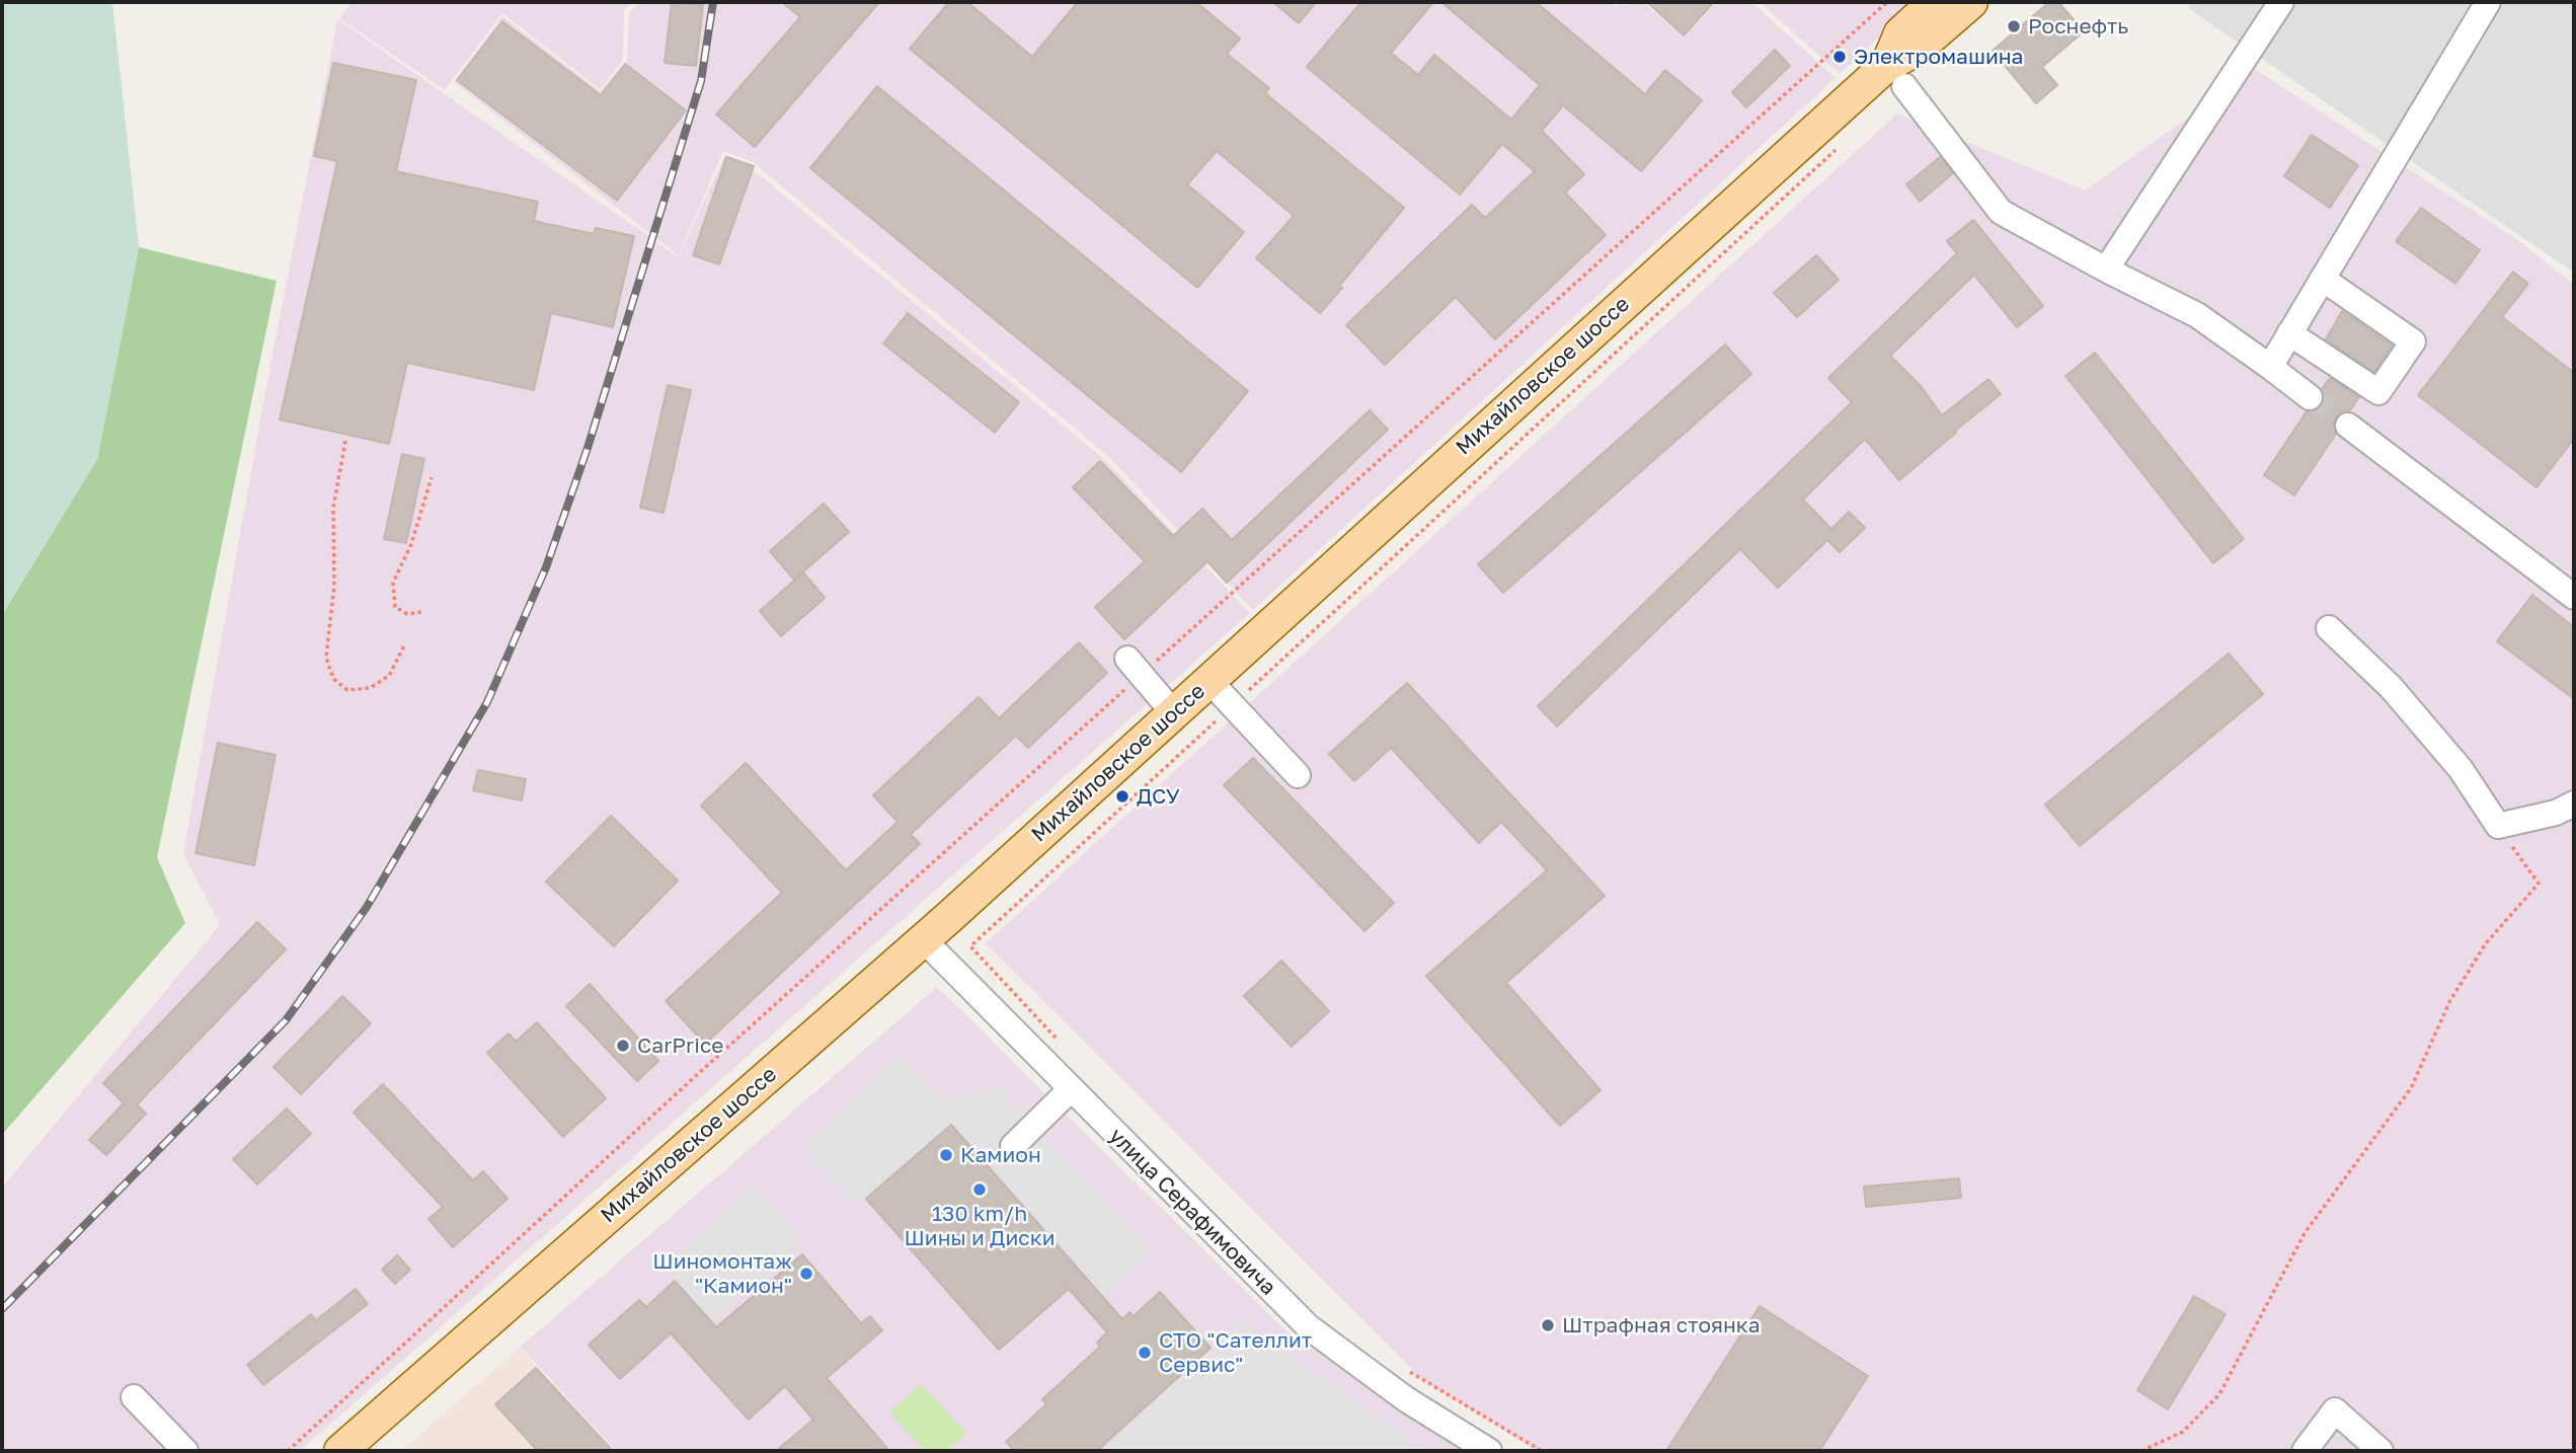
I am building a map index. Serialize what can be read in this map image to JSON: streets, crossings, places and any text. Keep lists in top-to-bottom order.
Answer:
{
  "streets": {
    "main road": ["Михайловское шоссе"],
    "street": ["улица Серафимовича"]
  },
  "crossings": [
    ["Михайловское шоссе", "улица Серафимовича"]
  ],
  "places": [
    "Роснефть",
    "Электромашина",
    "ДСУ",
    "CarPrice",
    "Камион",
    "130 km/h Шины и Диски",
    "Шиномонтаж \"Камион\"",
    "Штрафная стоянка",
    "СТО \"Сателлит Сервис\""
  ]
}
